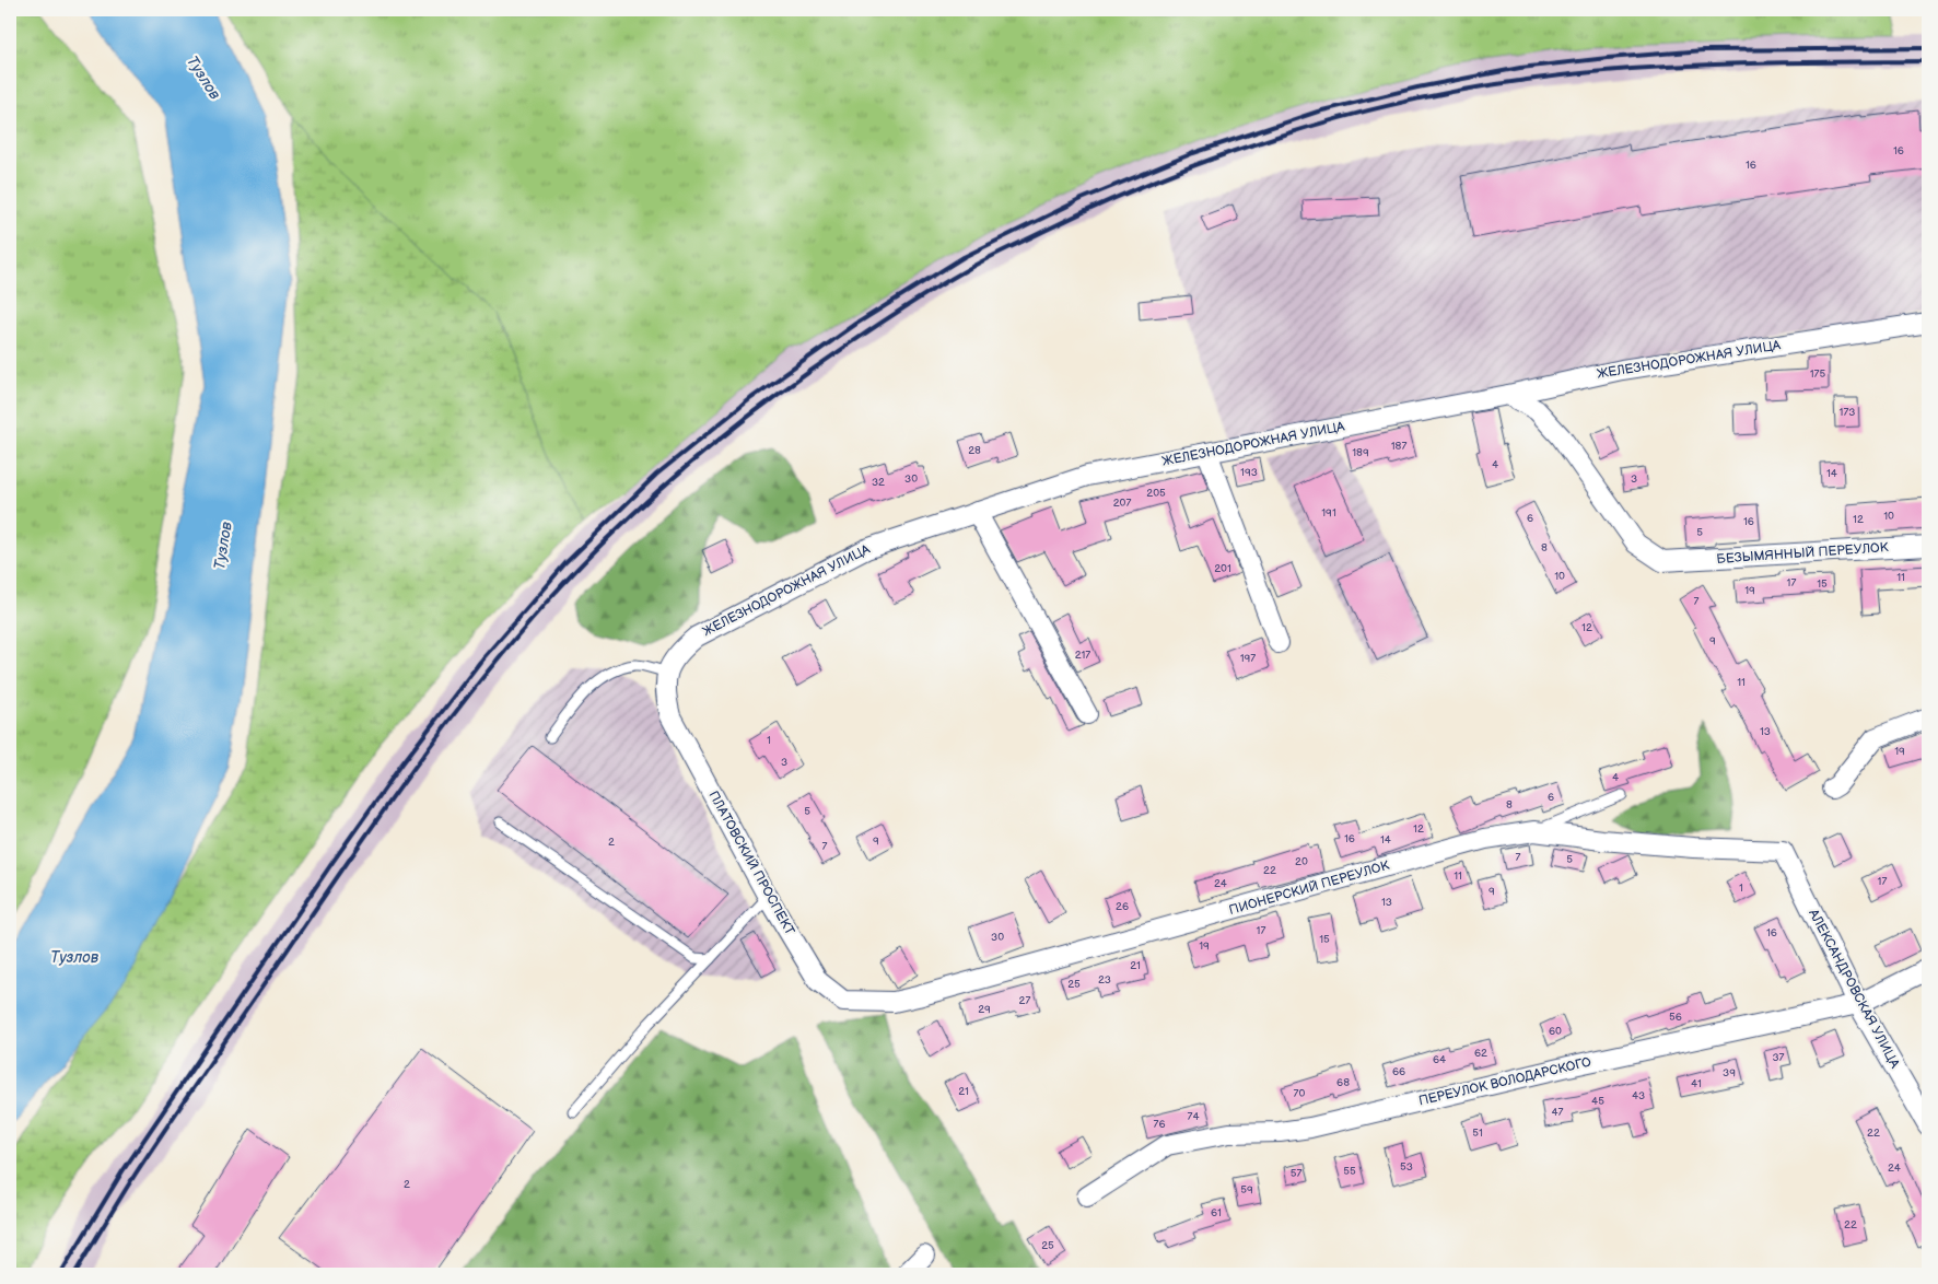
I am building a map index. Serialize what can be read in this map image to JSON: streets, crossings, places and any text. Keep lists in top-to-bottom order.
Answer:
{
  "streets": {
    "street": [
      "ЖЕЛЕЗНОДОРОЖНАЯ УЛИЦА",
      "БЕЗЫМЯННЫЙ ПЕРЕУЛОК",
      "ПЛАТОВСКИЙ ПРОСПЕКТ",
      "ПИОНЕРСКИЙ ПЕРЕУЛОК",
      "АЛЕКСАНДРОВСКАЯ УЛИЦА",
      "ПЕРЕУЛОК ВОЛОДАРСКОГО"
    ]
  },
  "crossings": [
    ["ЖЕЛЕЗНОДОРОЖНАЯ УЛИЦА", "БЕЗЫМЯННЫЙ ПЕРЕУЛОК"],
    ["ЖЕЛЕЗНОДОРОЖНАЯ УЛИЦА", "ПЛАТОВСКИЙ ПРОСПЕКТ"],
    ["ПЛАТОВСКИЙ ПРОСПЕКТ", "ПИОНЕРСКИЙ ПЕРЕУЛОК"],
    ["ПИОНЕРСКИЙ ПЕРЕУЛОК", "АЛЕКСАНДРОВСКАЯ УЛИЦА"],
    ["АЛЕКСАНДРОВСКАЯ УЛИЦА", "ПЕРЕУЛОК ВОЛОДАРСКОГО"]
  ],
  "water": ["Тузлов"],
  "house_numbers": [
    "16",
    "16",
    "175",
    "173",
    "187",
    "28",
    "189",
    "4",
    "193",
    "14",
    "30",
    "3",
    "32",
    "205",
    "207",
    "191",
    "10",
    "6",
    "12",
    "16",
    "5",
    "8",
    "201",
    "10",
    "11",
    "17",
    "15",
    "19",
    "7",
    "12",
    "9",
    "217",
    "197",
    "11",
    "13",
    "1",
    "19",
    "3",
    "4",
    "6",
    "8",
    "5",
    "12",
    "16",
    "14",
    "9",
    "2",
    "7",
    "7",
    "5",
    "20",
    "22",
    "11",
    "17",
    "24",
    "1",
    "9",
    "13",
    "26",
    "17",
    "16",
    "30",
    "15",
    "19",
    "21",
    "23",
    "25",
    "27",
    "29",
    "56",
    "60",
    "62",
    "37",
    "64",
    "66",
    "39",
    "68",
    "41",
    "21",
    "70",
    "43",
    "45",
    "47",
    "74",
    "76",
    "51",
    "22",
    "53",
    "24",
    "55",
    "57",
    "2",
    "59",
    "61",
    "22",
    "25"
  ]
}
